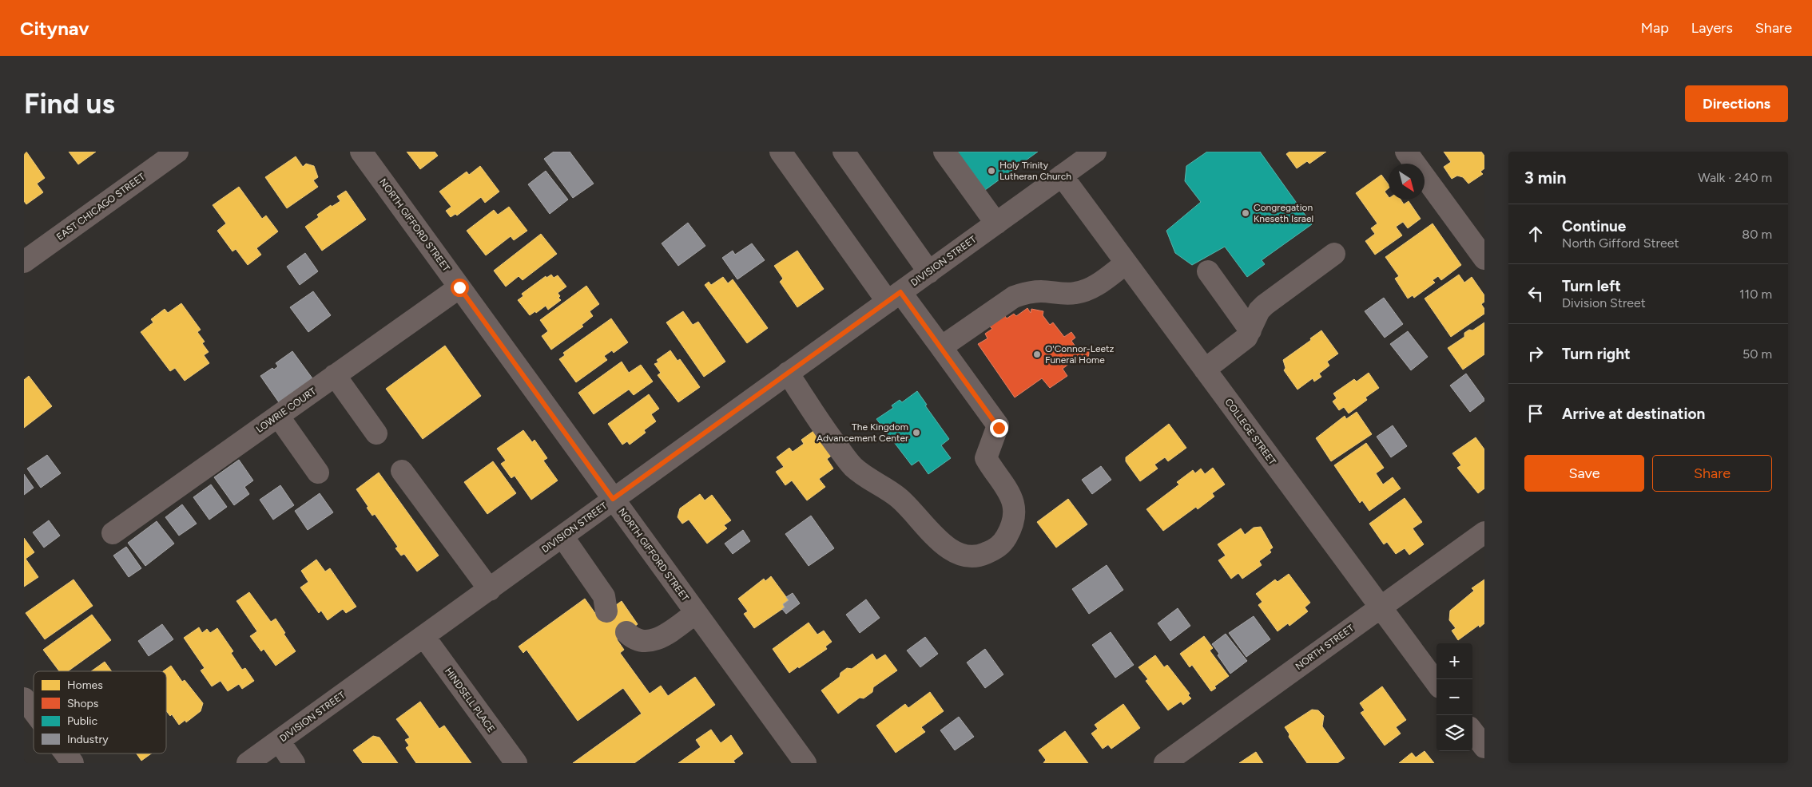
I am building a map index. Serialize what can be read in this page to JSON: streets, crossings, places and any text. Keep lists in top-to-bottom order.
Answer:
{
  "streets": {
    "street": [
      "EAST CHICAGO STREET",
      "NORTH GIFFORD STREET",
      "DIVISION STREET",
      "LOWRIE COURT",
      "COLLEGE STREET",
      "NORTH STREET",
      "HINDSELL PLACE"
    ]
  },
  "crossings": [
    ["NORTH GIFFORD STREET", "DIVISION STREET"],
    ["NORTH GIFFORD STREET", "LOWRIE COURT"],
    ["DIVISION STREET", "COLLEGE STREET"],
    ["DIVISION STREET", "HINDSELL PLACE"],
    ["COLLEGE STREET", "NORTH STREET"]
  ],
  "places": [
    "Holy Trinity Lutheran Church",
    "Congregation Kneseth Israel",
    "O'Connor-Leetz Funeral Home",
    "The Kingdom Advancement Center"
  ],
  "legend": [
    "Homes",
    "Shops",
    "Public",
    "Industry"
  ],
  "north": "bottom right",
  "page": {
    "header": "Citynav",
    "nav": ["Map", "Layers", "Share"],
    "buttons": [
      "Directions",
      ["Save", "Share"]
    ],
    "title": "Find us",
    "heading": ["3 min", "Walk · 240 m"],
    "list": [
      ["Continue", "North Gifford Street", "80 m"],
      ["Turn left", "Division Street", "110 m"],
      ["Turn right", "50 m"],
      "Arrive at destination"
    ],
    "map_buttons": ["+", "−"]
  }
}
